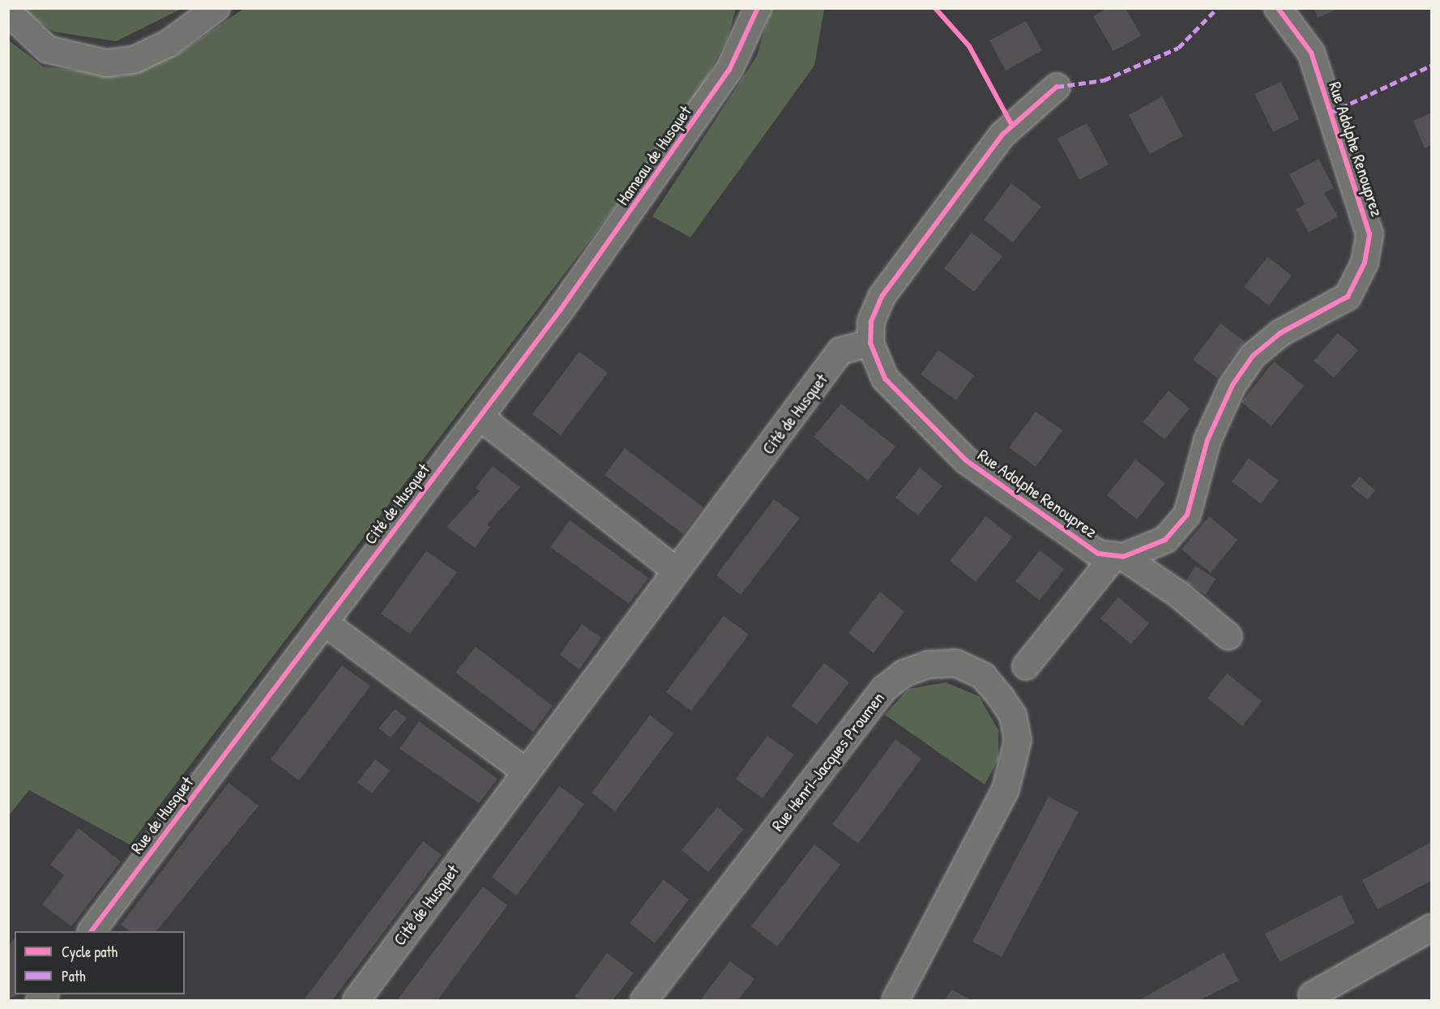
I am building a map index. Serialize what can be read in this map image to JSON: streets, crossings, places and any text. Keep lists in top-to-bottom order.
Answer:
{
  "streets": {
    "street": [
      "Rue Adolphe Renouprez",
      "Hameau de Husquet",
      "Cité de Husquet",
      "Rue Henri-Jacques Proumen",
      "Rue de Husquet"
    ]
  },
  "crossings": [
    ["Rue Adolphe Renouprez", "Cité de Husquet"],
    ["Hameau de Husquet", "Cité de Husquet"],
    ["Cité de Husquet", "Rue de Husquet"]
  ],
  "legend": ["Cycle path", "Path"]
}
